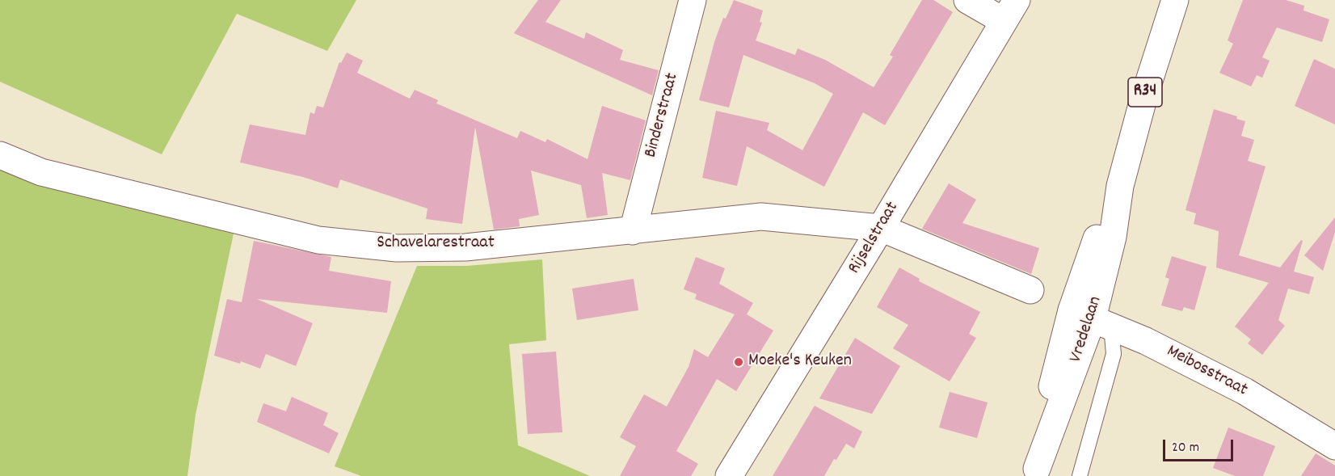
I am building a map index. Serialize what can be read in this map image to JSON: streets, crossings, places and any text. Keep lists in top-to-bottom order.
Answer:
{
  "streets": {
    "street": [
      "R34",
      "Binderstraat",
      "Rijselstraat",
      "Schavelarestraat",
      "Vredelaan",
      "Meibosstraat"
    ]
  },
  "crossings": [
    ["Binderstraat", "Schavelarestraat"],
    ["Rijselstraat", "Schavelarestraat"],
    ["Vredelaan", "Meibosstraat"]
  ],
  "places": ["Moeke's Keuken"],
  "scale_bar": "20 m"
}
